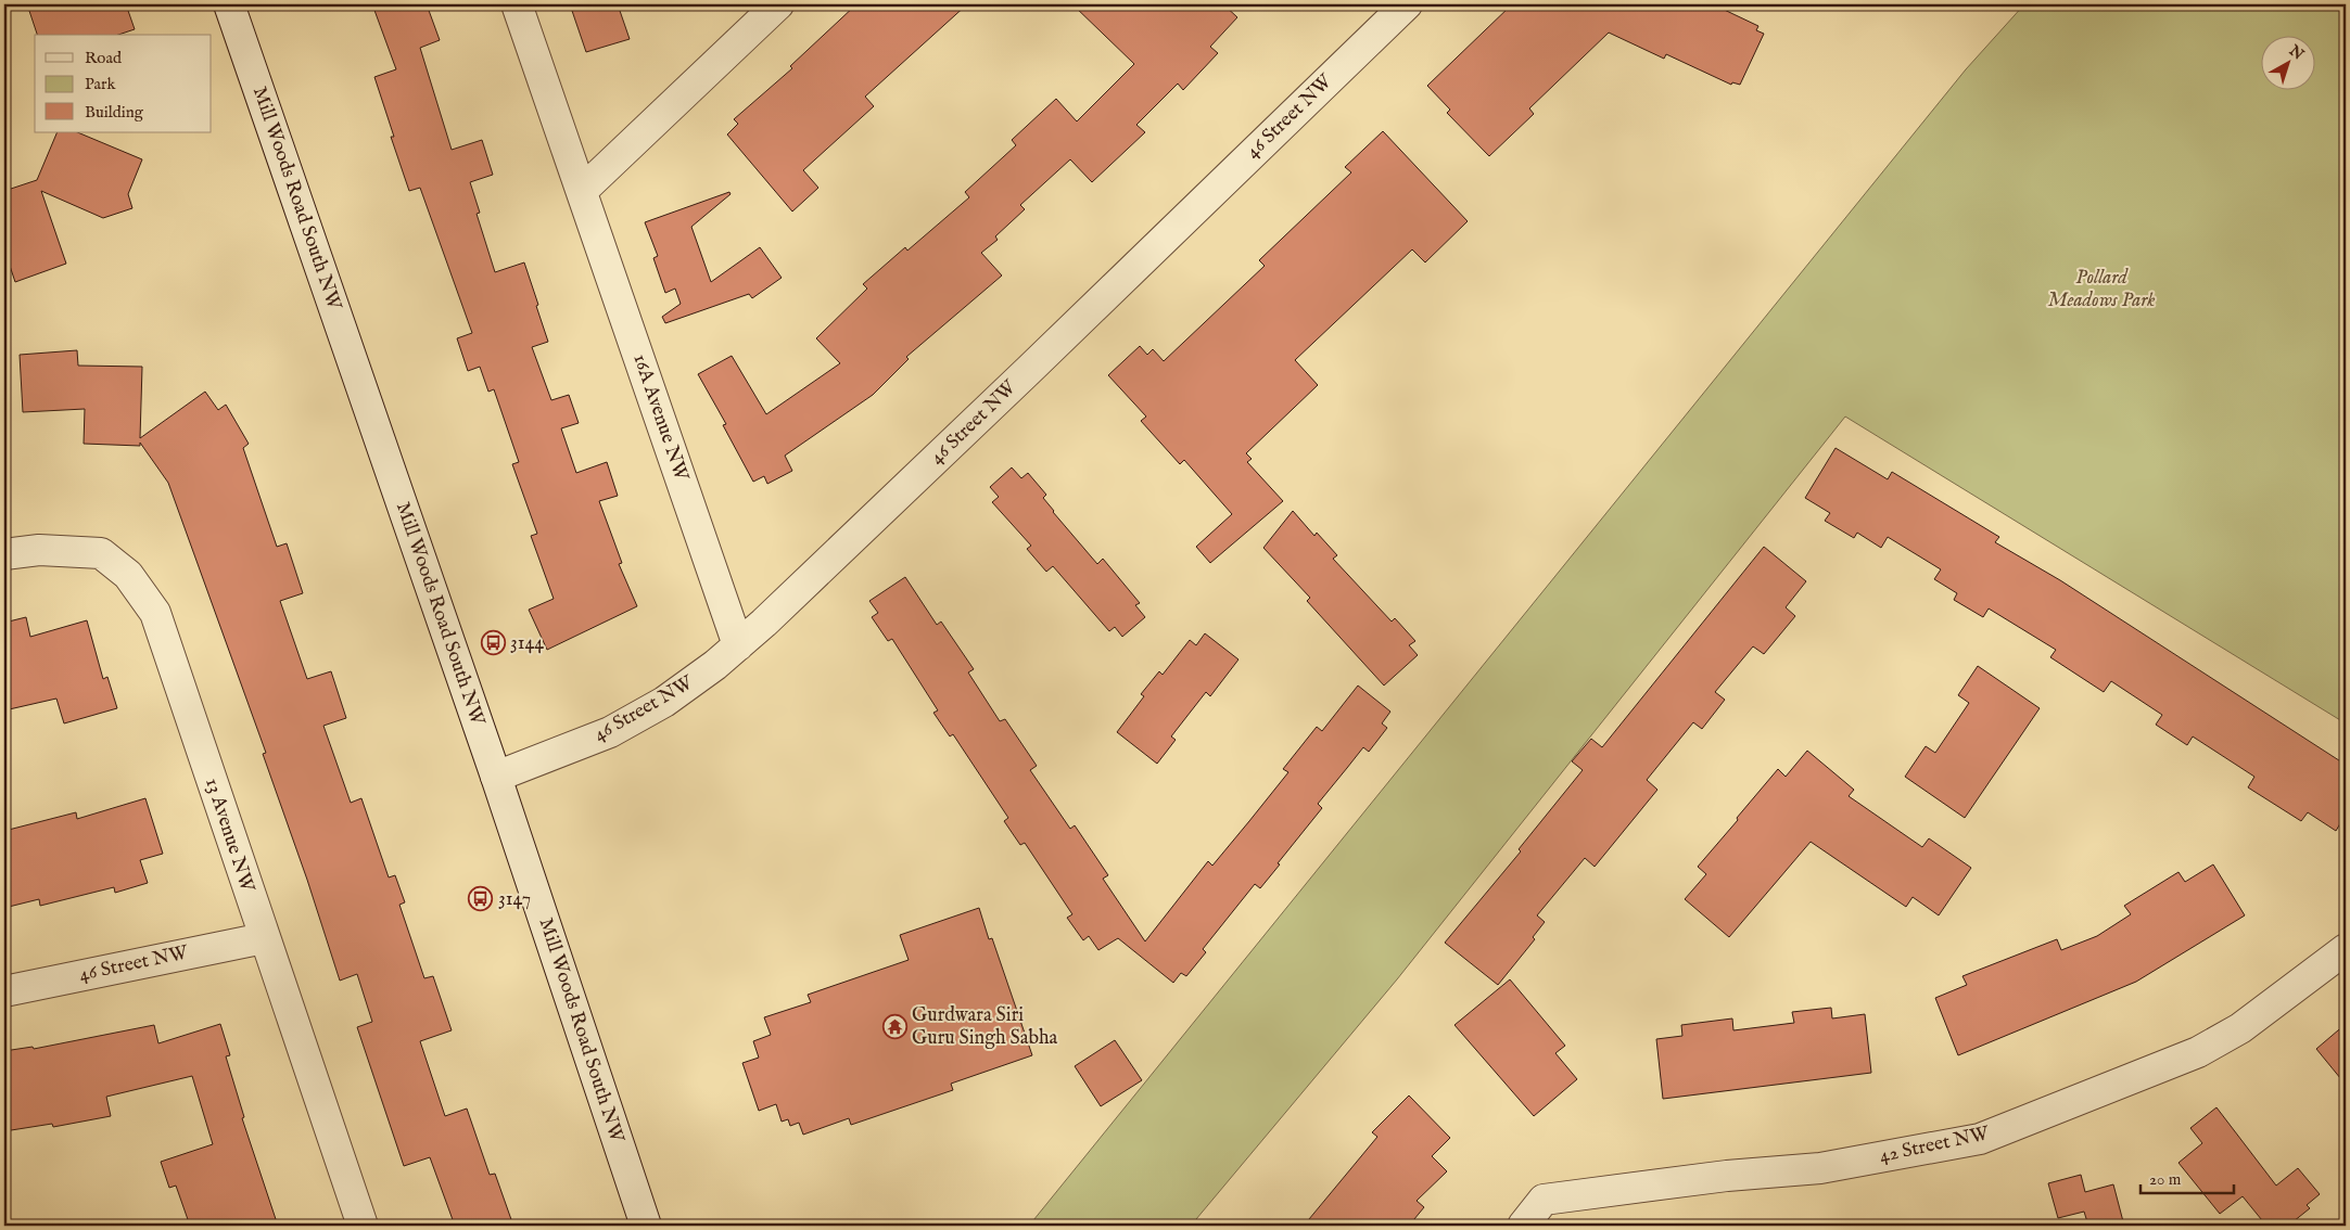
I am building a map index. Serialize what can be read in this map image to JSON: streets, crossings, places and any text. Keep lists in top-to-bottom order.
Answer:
{
  "streets": {
    "street": [
      "46 Street NW",
      "Mill Woods Road South NW",
      "16A Avenue NW",
      "13 Avenue NW",
      "42 Street NW"
    ]
  },
  "crossings": [
    ["46 Street NW", "Mill Woods Road South NW"],
    ["46 Street NW", "16A Avenue NW"],
    ["46 Street NW", "13 Avenue NW"]
  ],
  "parks": ["Pollard Meadows Park"],
  "places": {
    "bus stop": ["3144", "3147"],
    "temple": ["Gurdwara Siri Guru Singh Sabha"]
  },
  "legend": ["Road", "Park", "Building"],
  "scale_bar": "20 m",
  "north": "top right"
}
